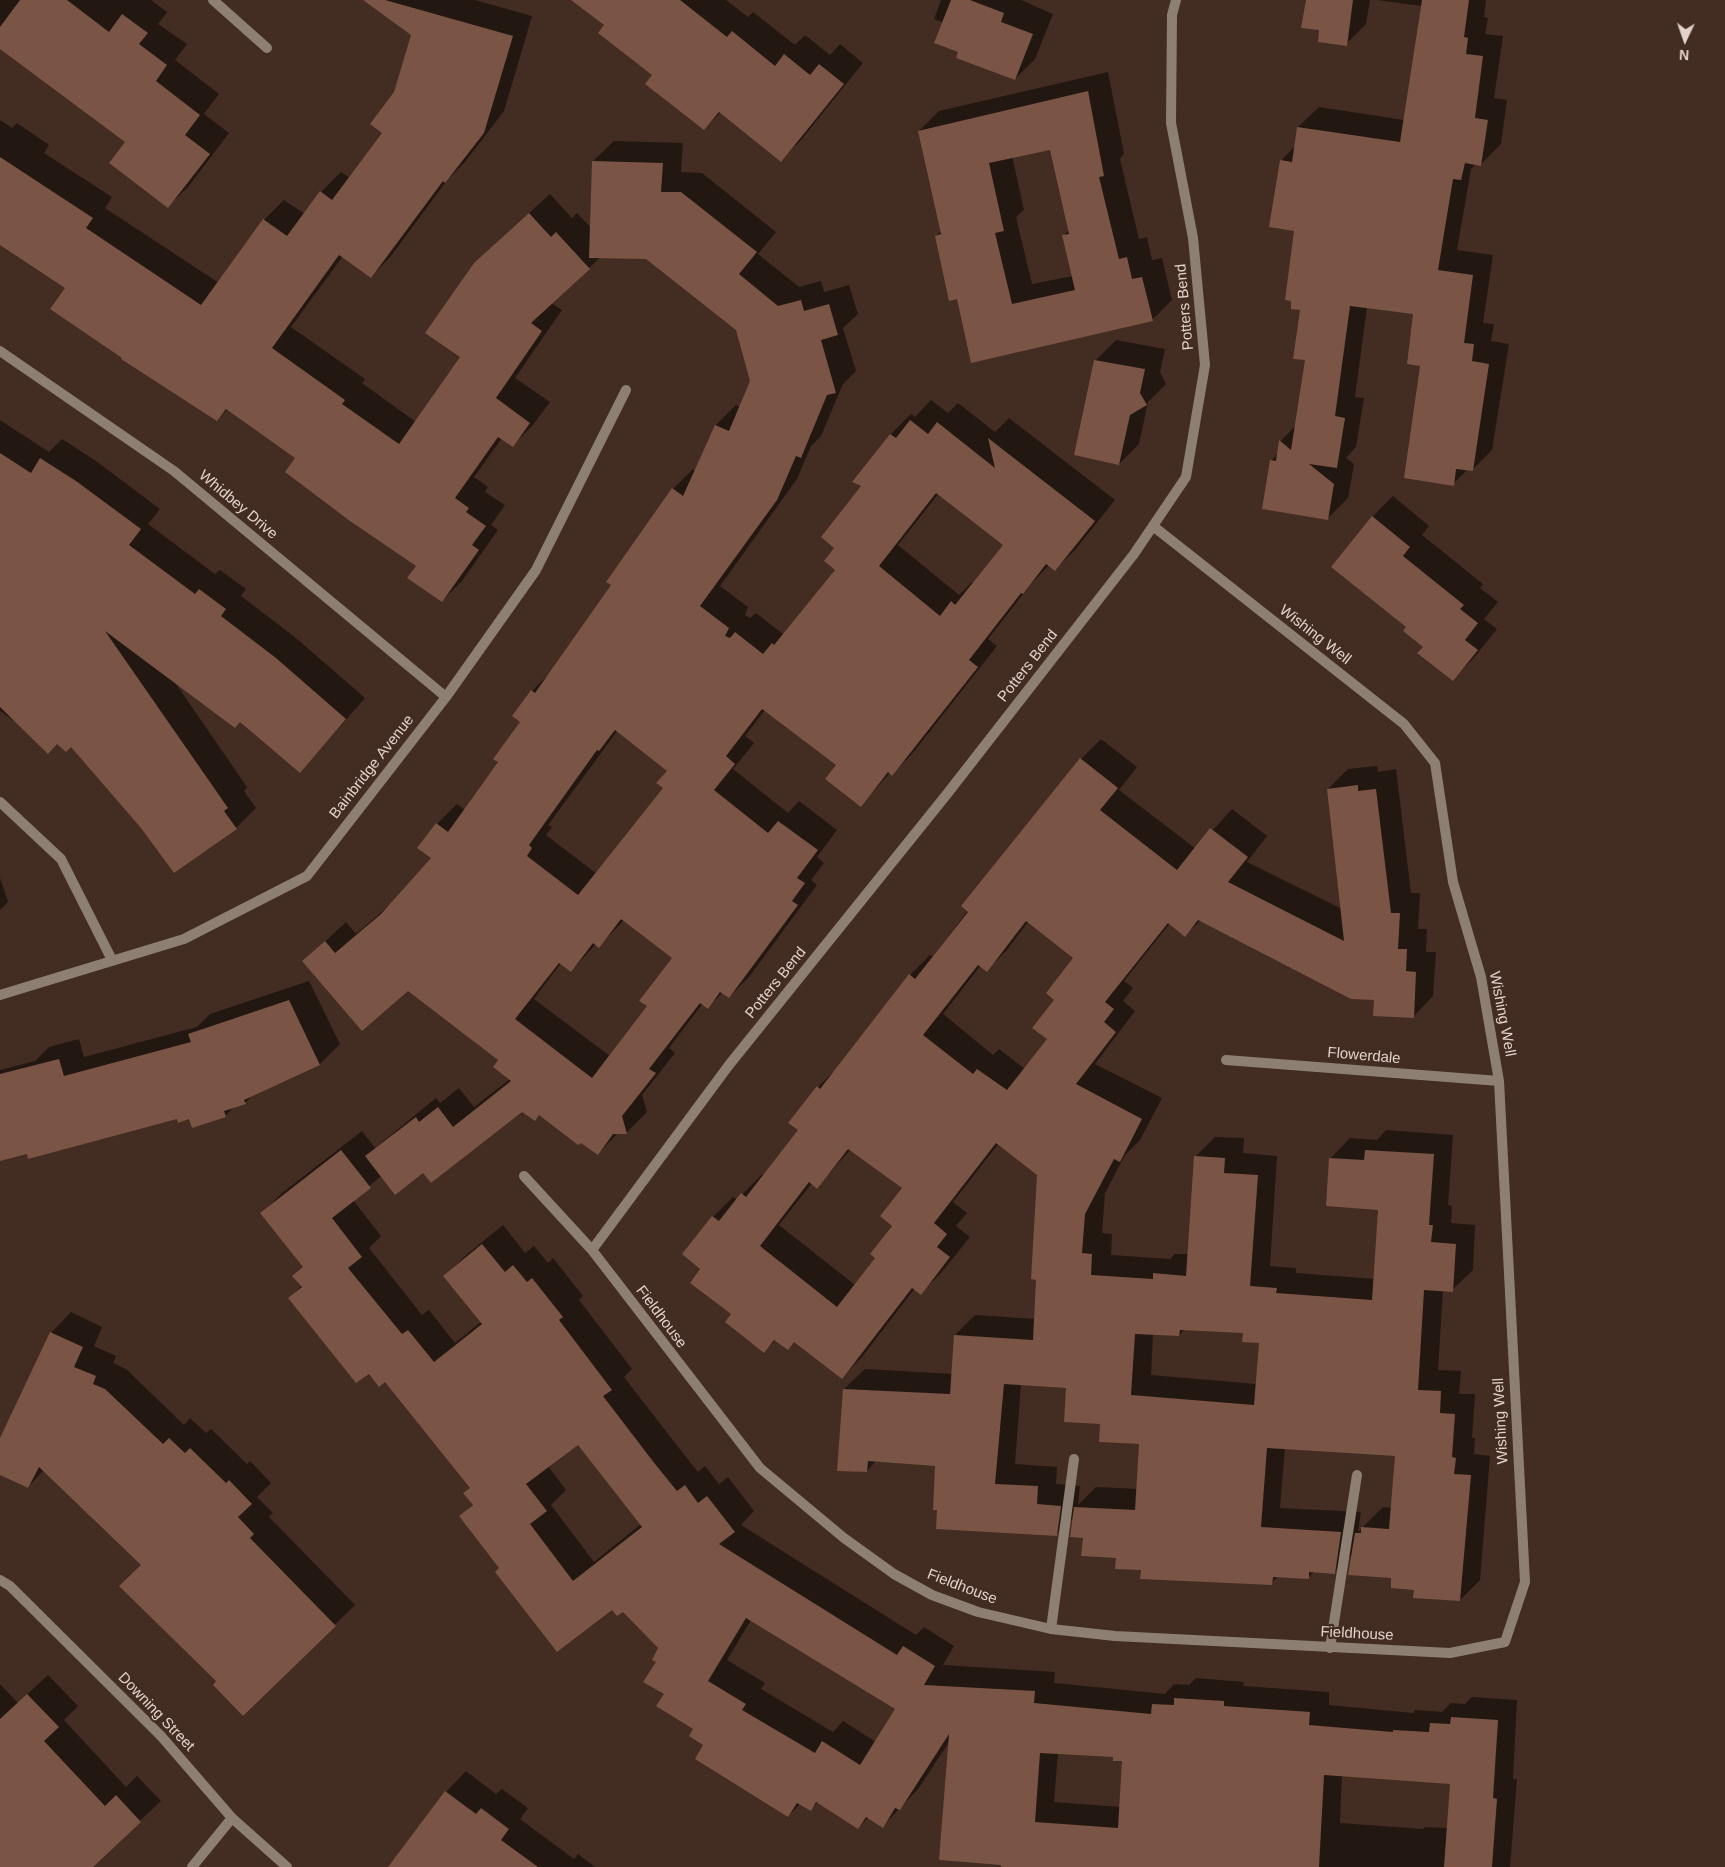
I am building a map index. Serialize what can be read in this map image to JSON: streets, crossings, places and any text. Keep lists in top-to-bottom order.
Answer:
{
  "streets": {
    "street": [
      "Potters Bend",
      "Whidbey Drive",
      "Wishing Well",
      "Bainbridge Avenue",
      "Flowerdale",
      "Fieldhouse",
      "Downing Street"
    ]
  },
  "crossings": [
    ["Potters Bend", "Wishing Well"],
    ["Potters Bend", "Fieldhouse"],
    ["Whidbey Drive", "Bainbridge Avenue"],
    ["Wishing Well", "Flowerdale"],
    ["Wishing Well", "Fieldhouse"]
  ],
  "north": "bottom"
}
